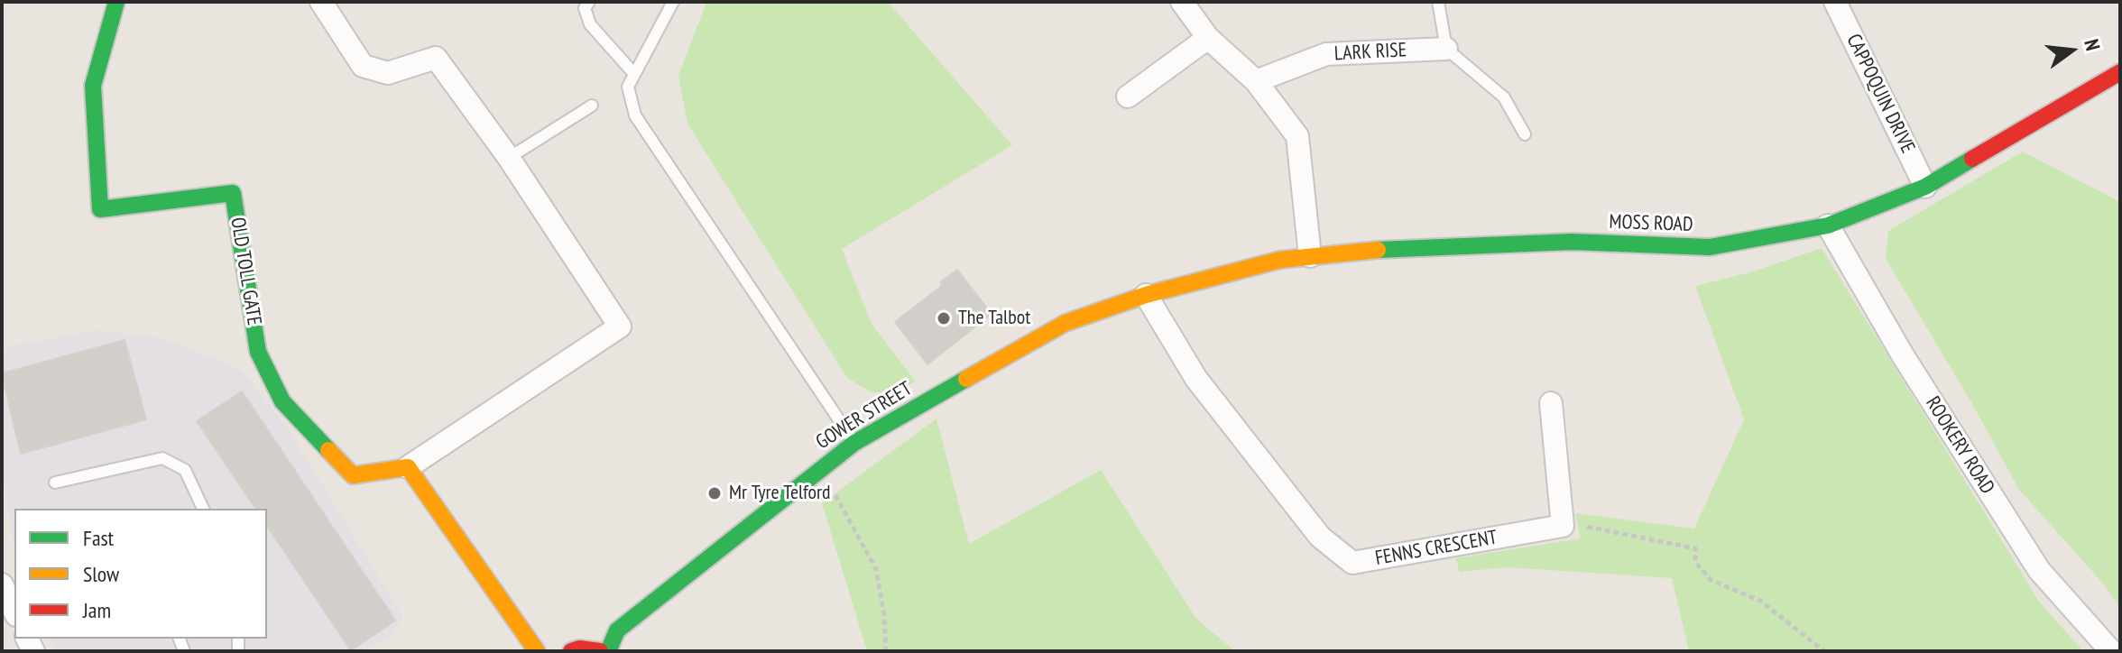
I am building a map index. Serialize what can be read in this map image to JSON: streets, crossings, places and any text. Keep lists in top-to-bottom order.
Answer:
{
  "streets": {
    "street": [
      "LARK RISE",
      "CAPPOQUIN DRIVE",
      "MOSS ROAD",
      "OLD TOLL GATE",
      "GOWER STREET",
      "ROOKERY ROAD",
      "FENNS CRESCENT"
    ]
  },
  "crossings": [
    ["CAPPOQUIN DRIVE", "MOSS ROAD"],
    ["MOSS ROAD", "GOWER STREET"],
    ["MOSS ROAD", "ROOKERY ROAD"],
    ["MOSS ROAD", "FENNS CRESCENT"],
    ["GOWER STREET", "FENNS CRESCENT"]
  ],
  "places": ["The Talbot", "Mr Tyre Telford"],
  "legend": ["Fast", "Slow", "Jam"],
  "north": "right"
}
